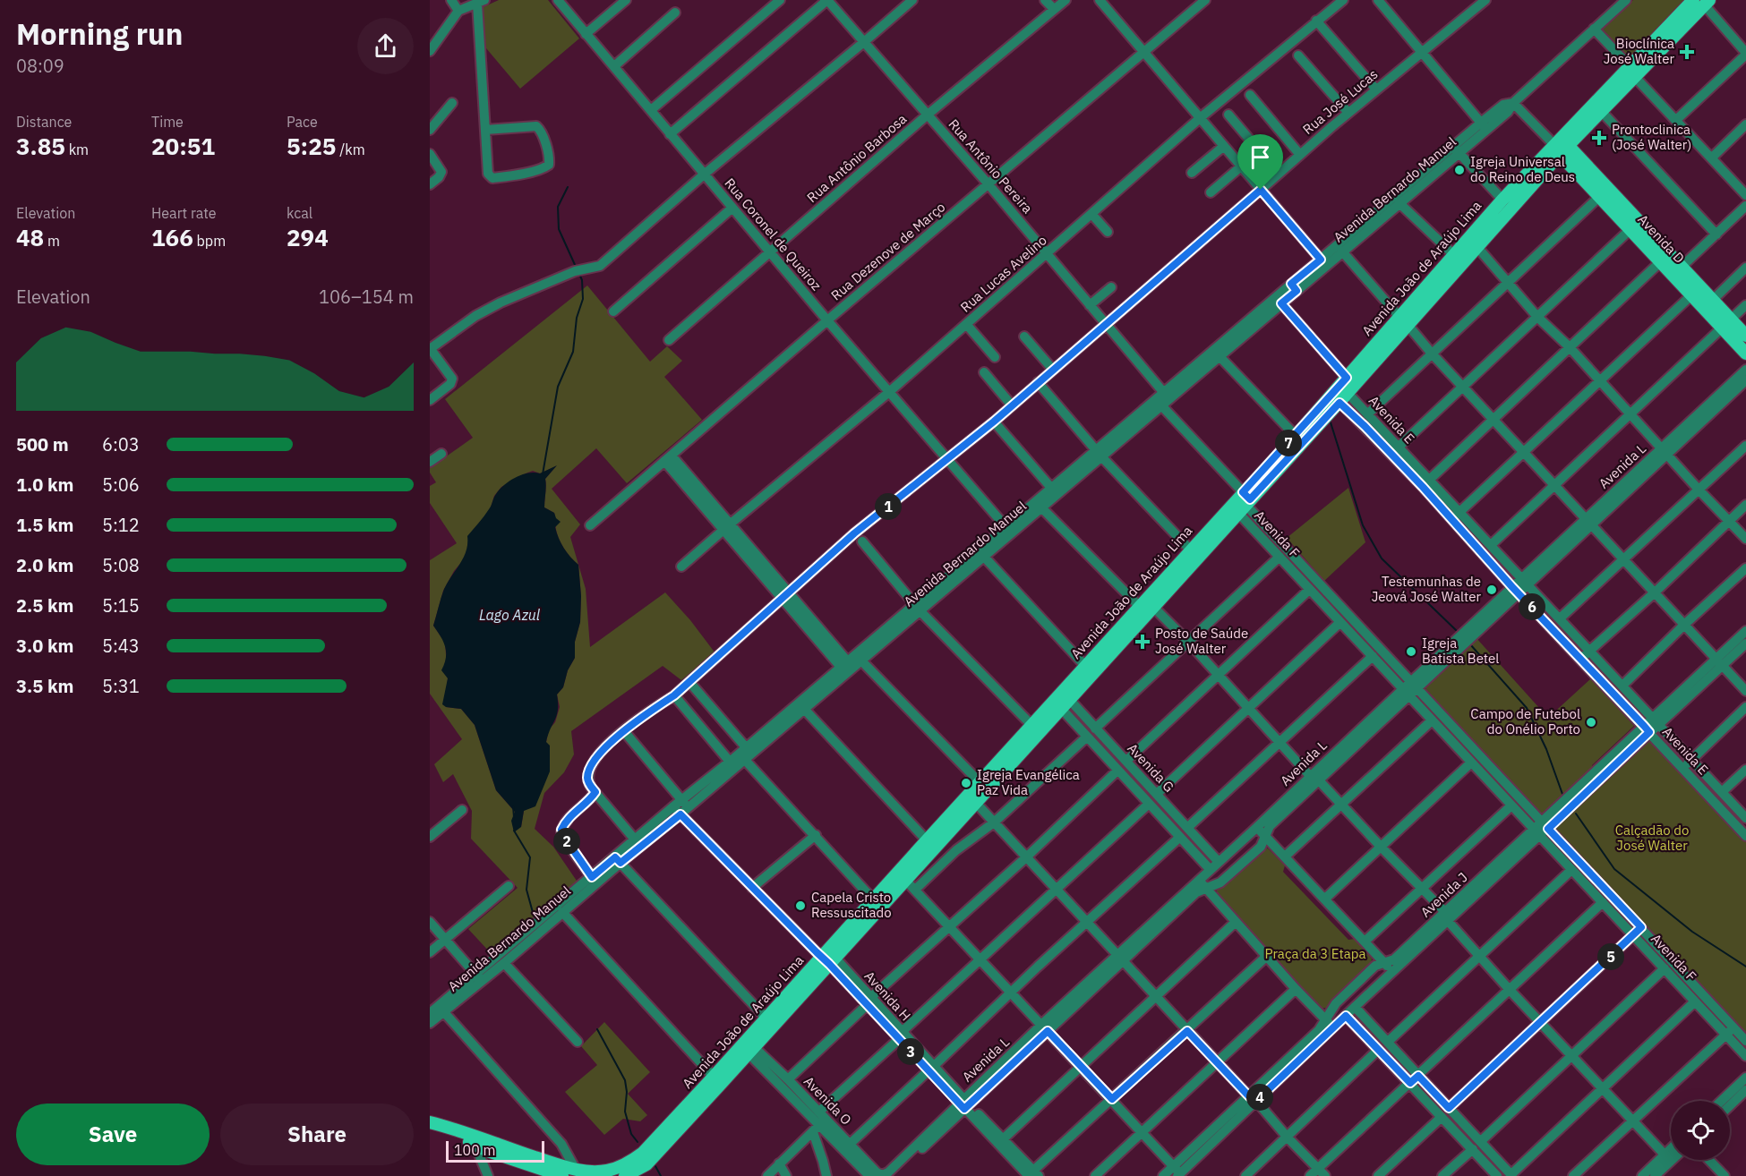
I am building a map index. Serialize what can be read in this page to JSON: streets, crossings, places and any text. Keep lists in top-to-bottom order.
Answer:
{
  "streets": {
    "main road": ["Avenida D", "Avenida João de Araújo Lima"],
    "street": [
      "Rua José Lucas",
      "Rua Antônio Barbosa",
      "Rua Antônio Pereira",
      "Avenida Bernardo Manuel",
      "Rua Coronel de Queiroz",
      "Rua Dezenove de Março",
      "Rua Lucas Avelino",
      "Avenida E",
      "Avenida L",
      "Avenida F",
      "Avenida G",
      "Avenida J",
      "Avenida H",
      "Avenida O"
    ]
  },
  "crossings": [
    ["Rua José Lucas", "Rua Antônio Pereira"],
    ["Rua José Lucas", "Rua Coronel de Queiroz"],
    ["Rua Antônio Barbosa", "Rua Antônio Pereira"],
    ["Rua Antônio Barbosa", "Rua Coronel de Queiroz"],
    ["Rua Antônio Pereira", "Avenida Bernardo Manuel"],
    ["Rua Antônio Pereira", "Rua Dezenove de Março"],
    ["Rua Antônio Pereira", "Rua Lucas Avelino"],
    ["Avenida Bernardo Manuel", "Rua Coronel de Queiroz"],
    ["Avenida Bernardo Manuel", "Avenida H"],
    ["Rua Coronel de Queiroz", "Rua Dezenove de Março"],
    ["Rua Coronel de Queiroz", "Rua Lucas Avelino"],
    ["Avenida D", "Avenida João de Araújo Lima"],
    ["Avenida João de Araújo Lima", "Avenida E"],
    ["Avenida João de Araújo Lima", "Avenida F"],
    ["Avenida João de Araújo Lima", "Avenida G"],
    ["Avenida João de Araújo Lima", "Avenida H"],
    ["Avenida João de Araújo Lima", "Avenida O"],
    ["Avenida E", "Avenida L"],
    ["Avenida E", "Avenida J"],
    ["Avenida L", "Avenida F"],
    ["Avenida L", "Avenida G"],
    ["Avenida L", "Avenida H"],
    ["Avenida L", "Avenida O"],
    ["Avenida F", "Avenida J"]
  ],
  "water": ["Lago Azul"],
  "parks": ["Calçadão do José Walter", "Praça da 3 Etapa"],
  "places": {
    "health": ["Bioclínica José Walter", "Prontoclinica (José Walter)", "Posto de Saúde José Walter"],
    "other": [
      "Igreja Universal do Reino de Deus",
      "Testemunhas de Jeová José Walter",
      "Igreja Batista Betel",
      "Campo de Futebol do Onélio Porto",
      "Igreja Evangélica Paz Vida",
      "Capela Cristo Ressuscitado"
    ]
  },
  "scale_bar": "100 m",
  "page": {
    "heading": ["Morning run", "08:09"],
    "stats": [
      ["Distance", "3.85 km"],
      ["Time", "20:51"],
      ["Pace", "5:25 /km"],
      ["Elevation", "48 m"],
      ["Heart rate", "166 bpm"],
      ["kcal", "294"]
    ],
    "chart": ["Elevation", "106–154 m"],
    "list": [
      {
        "name": "500 m",
        "note": "6:03"
      },
      {
        "name": "1.0 km",
        "note": "5:06"
      },
      {
        "name": "1.5 km",
        "note": "5:12"
      },
      {
        "name": "2.0 km",
        "note": "5:08"
      },
      {
        "name": "2.5 km",
        "note": "5:15"
      },
      {
        "name": "3.0 km",
        "note": "5:43"
      },
      {
        "name": "3.5 km",
        "note": "5:31"
      }
    ],
    "pins": [
      "7",
      "1",
      "6",
      "2",
      "5",
      "3",
      "4"
    ],
    "buttons": ["Save", "Share"],
    "scale": "100 m"
  }
}
